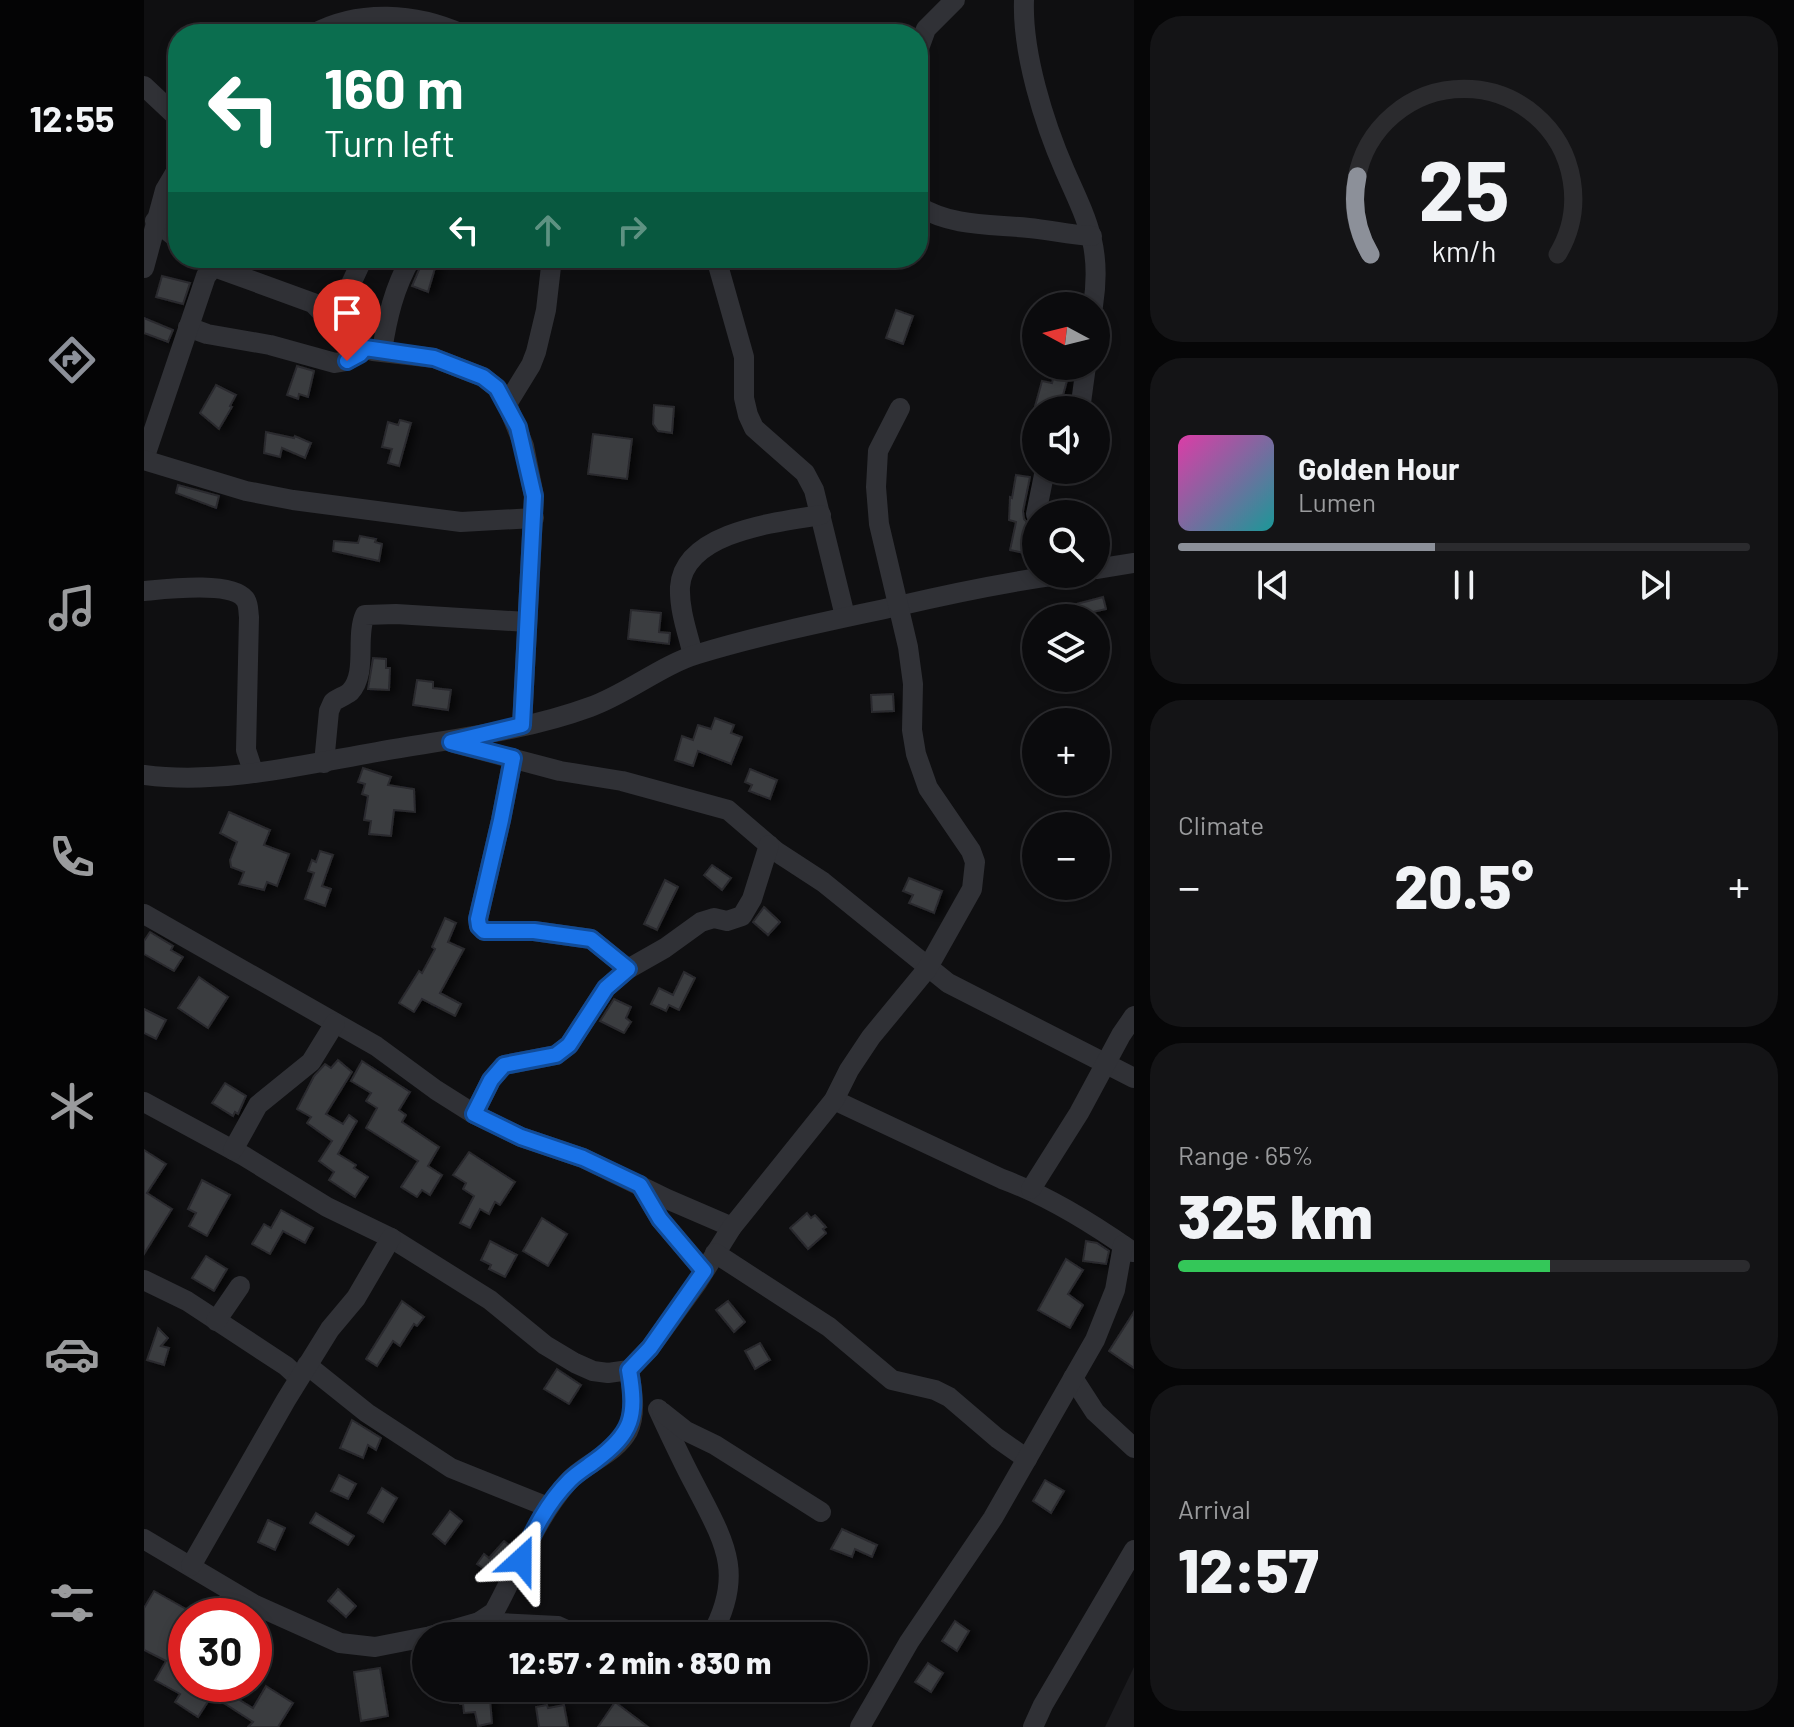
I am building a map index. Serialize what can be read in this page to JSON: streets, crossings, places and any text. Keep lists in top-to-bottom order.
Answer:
{
  "north": "left",
  "page": {
    "tabs": "12:55",
    "turn": ["160 m", "Turn left"],
    "map_buttons": ["+", "−"],
    "song": ["Golden Hour", "Lumen"],
    "tile": [
      "Climate",
      ["Range · 65%", "325 km"],
      ["Arrival", "12:57"]
    ],
    "heat": ["−", "20.5°", "+"],
    "limit": "30",
    "trip": "12:57 · 2 min · 830 m",
    "gauge": ["25", "km/h"]
  }
}
